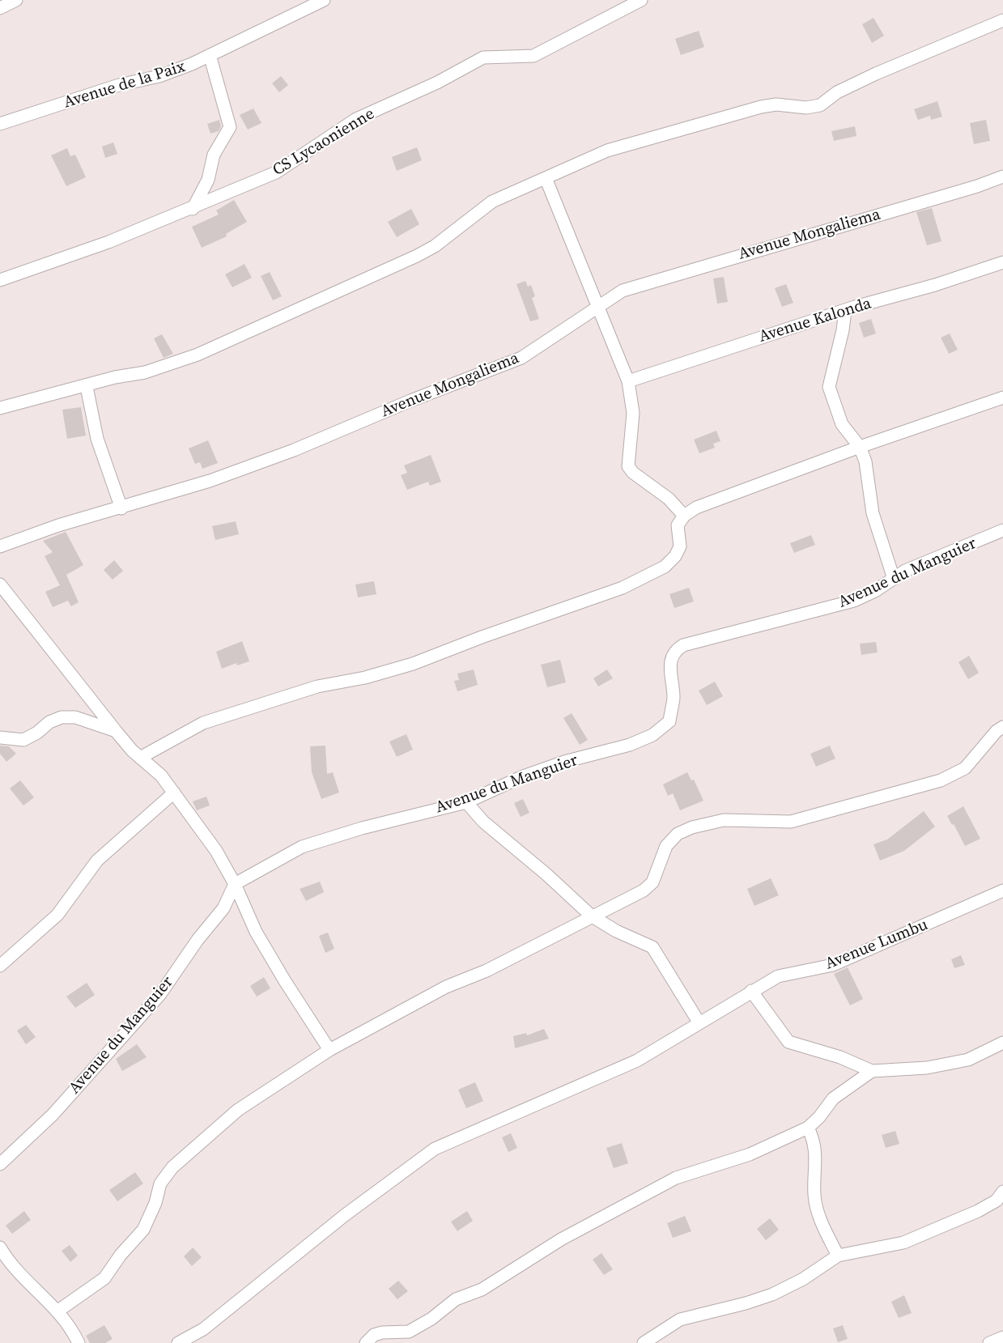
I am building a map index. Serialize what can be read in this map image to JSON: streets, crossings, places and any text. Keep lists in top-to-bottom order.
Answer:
{
  "streets": {
    "street": [
      "Avenue de la Paix",
      "CS Lycaonienne",
      "Avenue Mongaliema",
      "Avenue Kalonda",
      "Avenue du Manguier",
      "Avenue Lumbu"
    ]
  }
}
